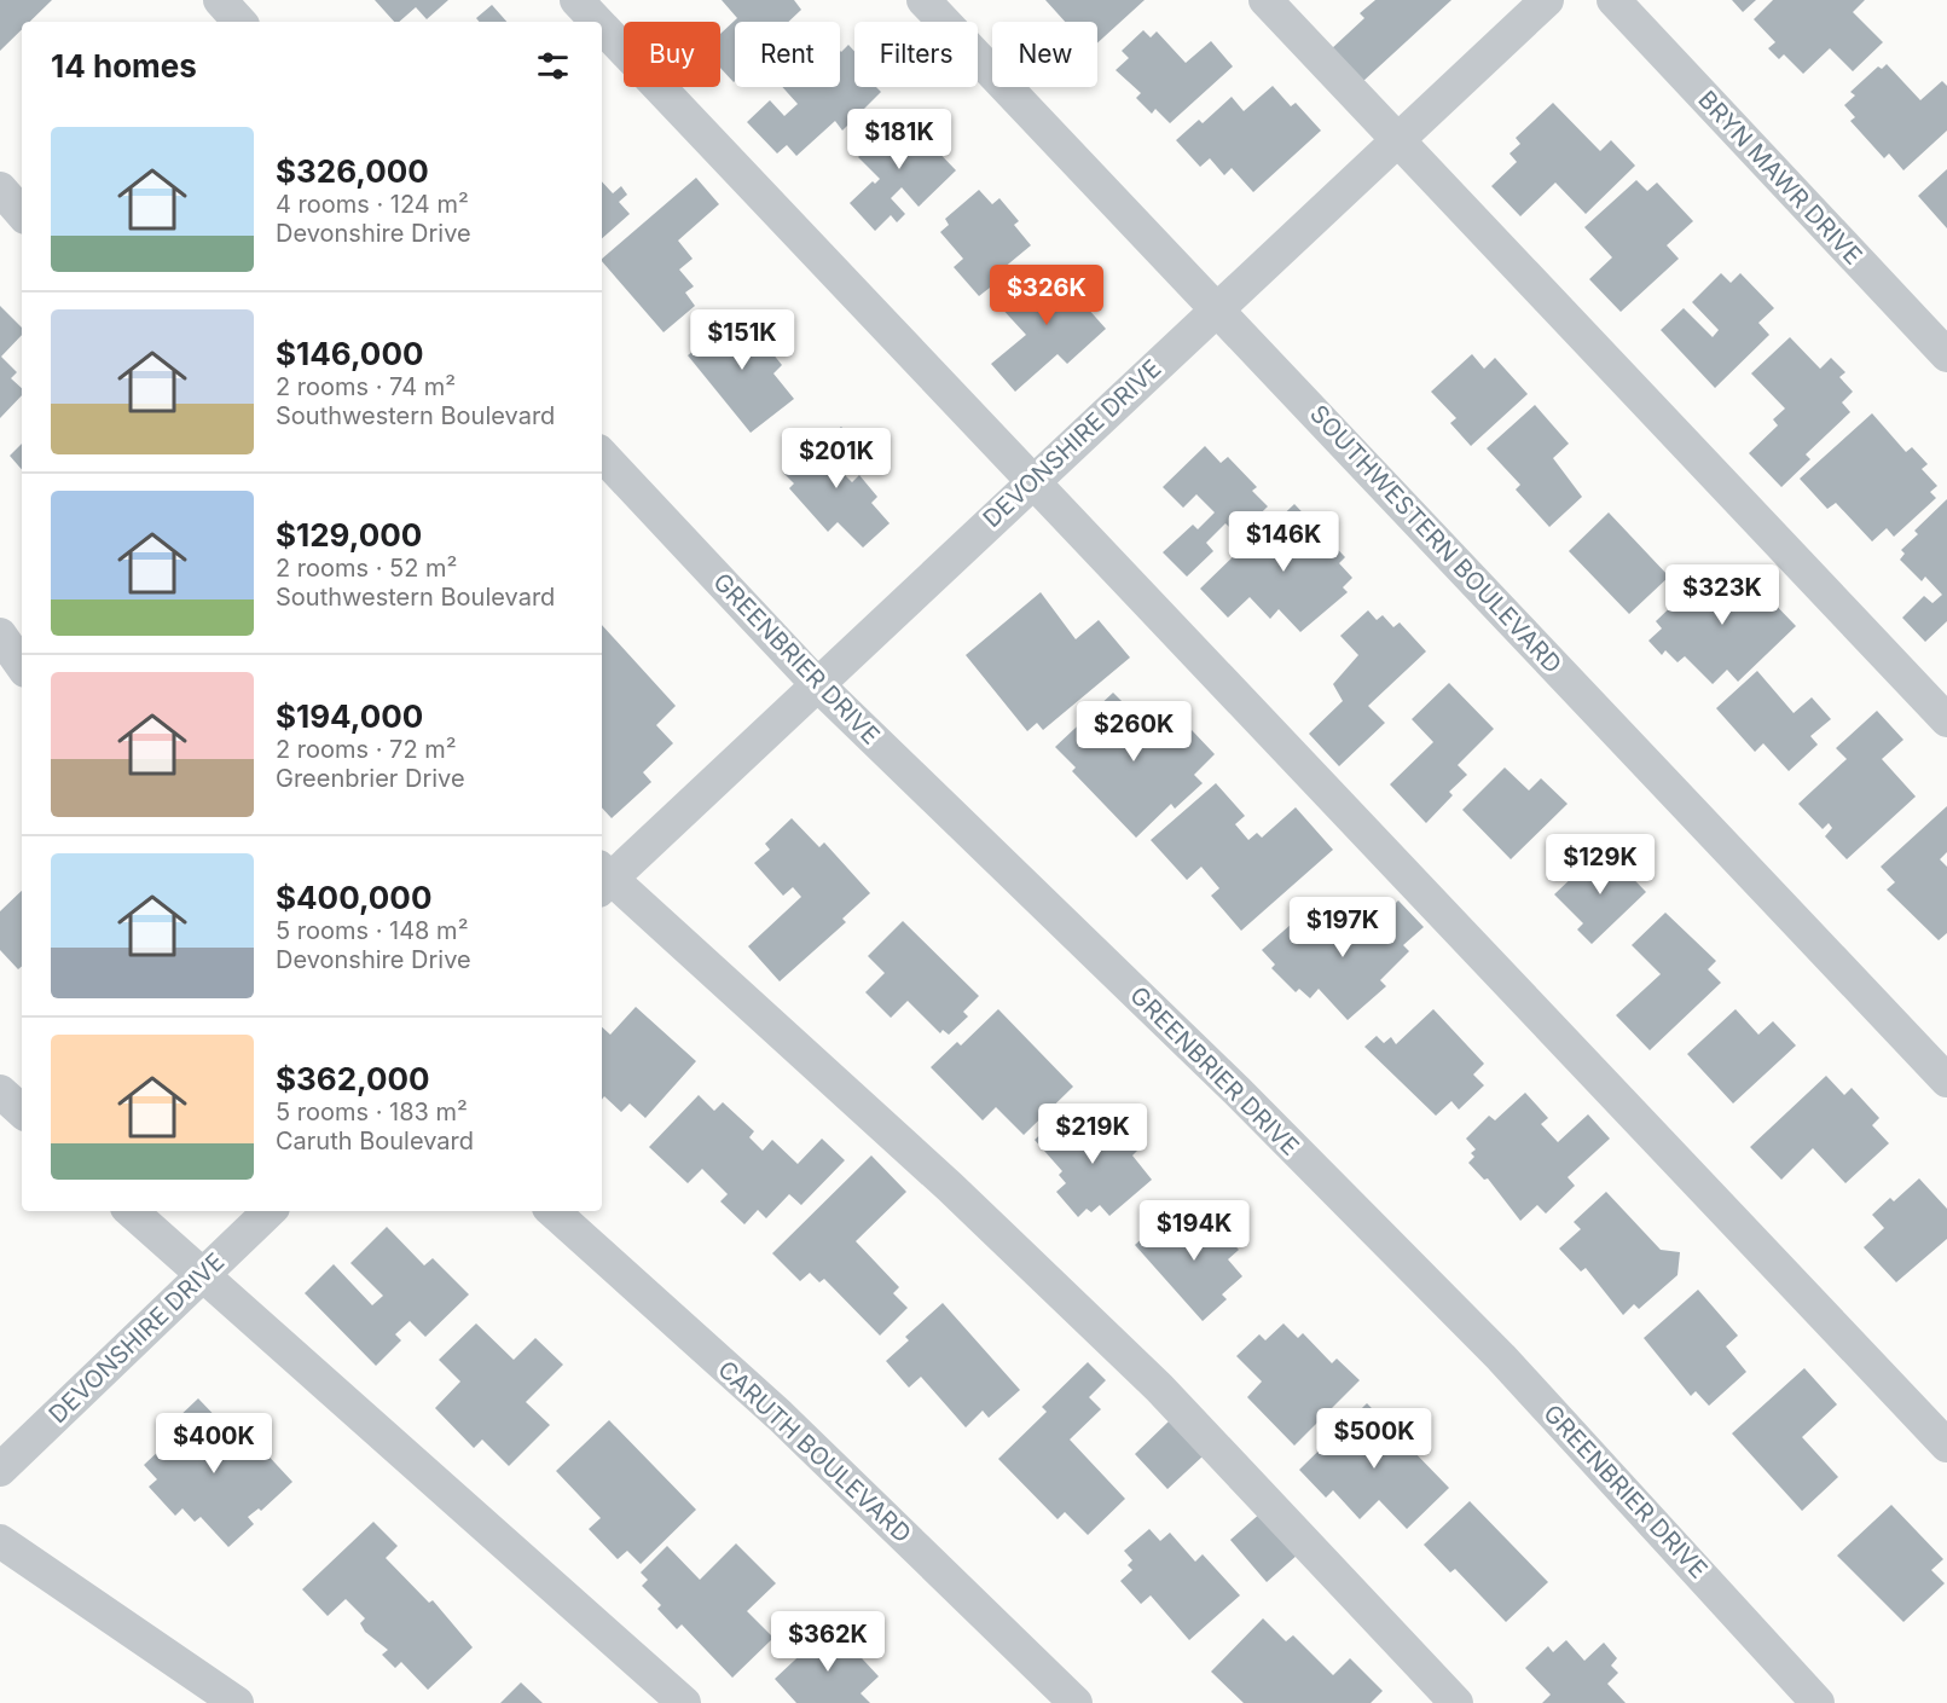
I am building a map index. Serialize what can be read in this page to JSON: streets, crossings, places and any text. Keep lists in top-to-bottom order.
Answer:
{
  "streets": {
    "street": [
      "BRYN MAWR DRIVE",
      "DEVONSHIRE DRIVE",
      "SOUTHWESTERN BOULEVARD",
      "GREENBRIER DRIVE",
      "CARUTH BOULEVARD"
    ]
  },
  "crossings": [
    ["DEVONSHIRE DRIVE", "SOUTHWESTERN BOULEVARD"],
    ["DEVONSHIRE DRIVE", "GREENBRIER DRIVE"]
  ],
  "page": {
    "chip": [
      "Buy",
      "Rent",
      "Filters",
      "New"
    ],
    "heading": "14 homes",
    "price": [
      "$181K",
      "$326K",
      "$151K",
      "$201K",
      "$146K",
      "$323K",
      "$260K",
      "$129K",
      "$197K",
      "$219K",
      "$194K",
      "$500K",
      "$400K",
      "$362K"
    ],
    "list": [
      {
        "name": "$326,000",
        "note": "4 rooms · 124 m² · Devonshire Drive"
      },
      {
        "name": "$146,000",
        "note": "2 rooms · 74 m² · Southwestern Boulevard"
      },
      {
        "name": "$129,000",
        "note": "2 rooms · 52 m² · Southwestern Boulevard"
      },
      {
        "name": "$194,000",
        "note": "2 rooms · 72 m² · Greenbrier Drive"
      },
      {
        "name": "$400,000",
        "note": "5 rooms · 148 m² · Devonshire Drive"
      },
      {
        "name": "$362,000",
        "note": "5 rooms · 183 m² · Caruth Boulevard"
      }
    ]
  }
}
